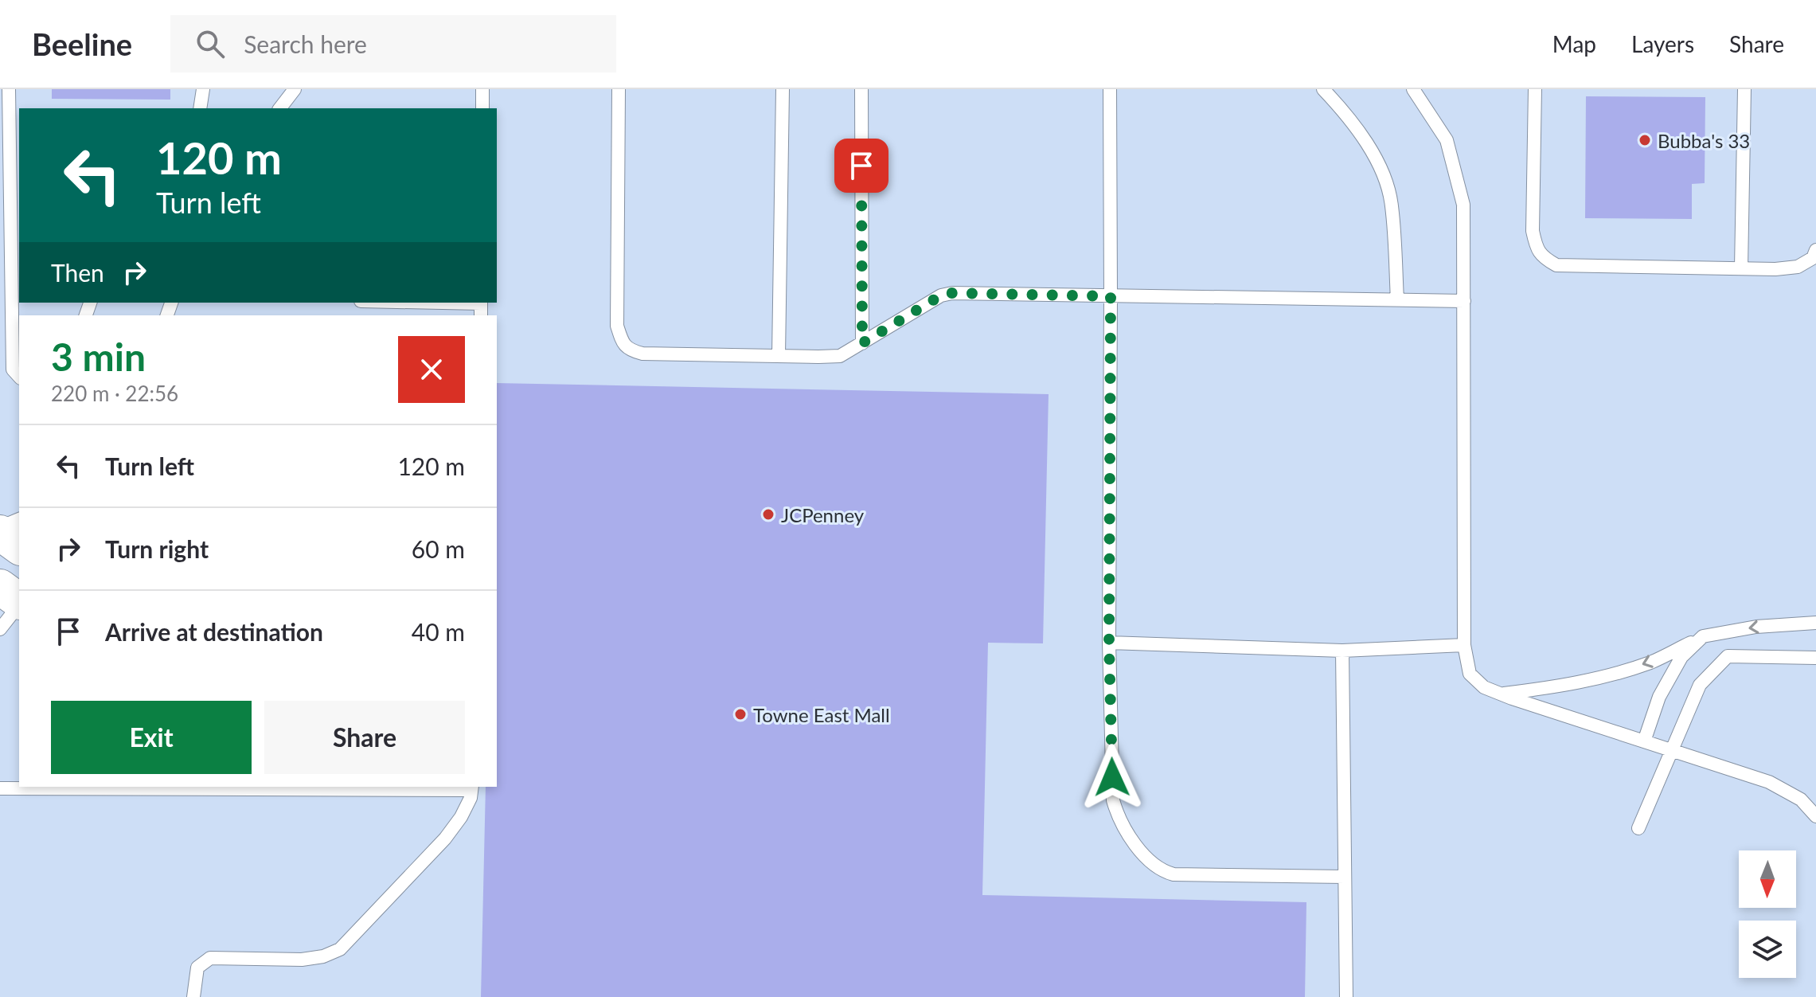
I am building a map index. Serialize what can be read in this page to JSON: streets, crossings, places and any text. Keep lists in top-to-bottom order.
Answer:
{
  "places": ["Bubba's 33", "JCPenney", "Towne East Mall"],
  "north": "bottom",
  "page": {
    "header": "Beeline",
    "search": "Search here",
    "nav": ["Map", "Layers", "Share"],
    "turn": ["120 m", "Turn left"],
    "then": "Then",
    "heading": ["3 min", "220 m · 22:56"],
    "list": [
      {
        "name": "Turn left",
        "value": "120 m"
      },
      {
        "name": "Turn right",
        "value": "60 m"
      },
      {
        "name": "Arrive at destination",
        "value": "40 m"
      }
    ],
    "buttons": ["Exit", "Share"]
  }
}
